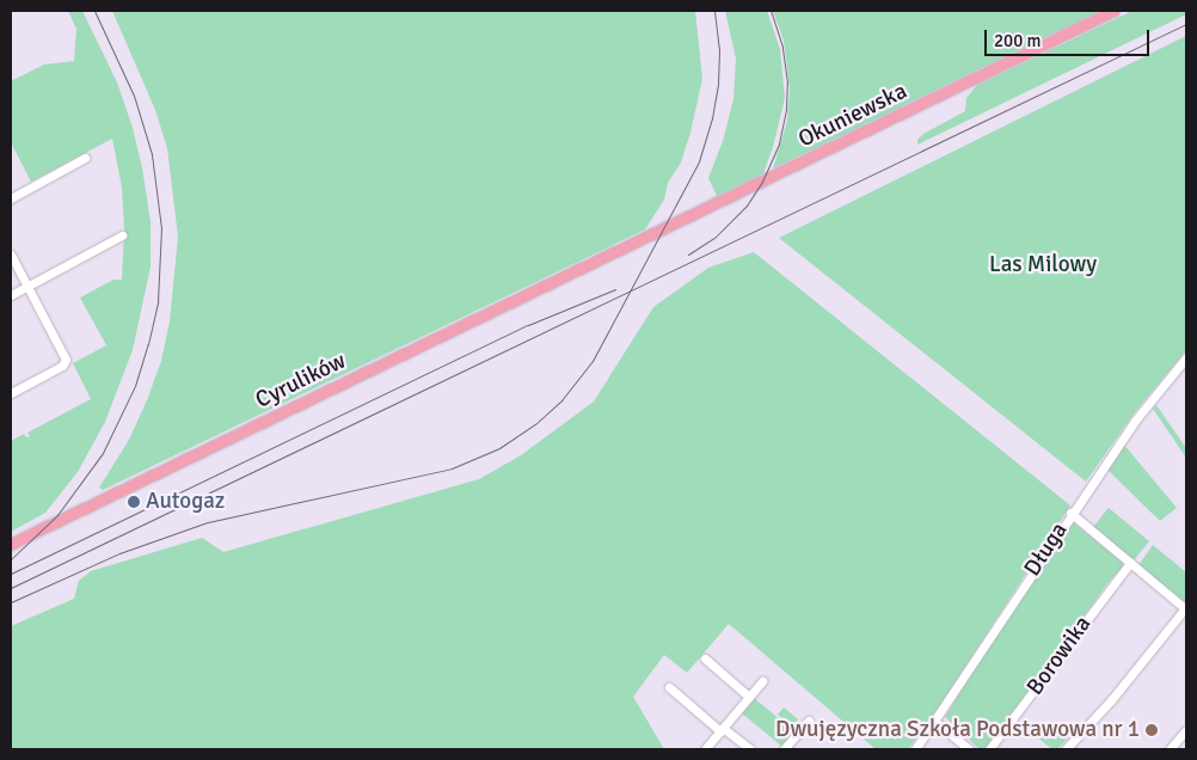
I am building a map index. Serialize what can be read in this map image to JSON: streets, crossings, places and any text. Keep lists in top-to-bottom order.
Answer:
{
  "streets": {
    "main road": ["Okuniewska", "Cyrulików"],
    "street": ["Długa", "Borowika"]
  },
  "crossings": [
    ["Okuniewska", "Cyrulików"]
  ],
  "parks": ["Las Milowy"],
  "places": ["Autogaz", "Dwujęzyczna Szkoła Podstawowa nr 1"],
  "scale_bar": "200 m"
}
